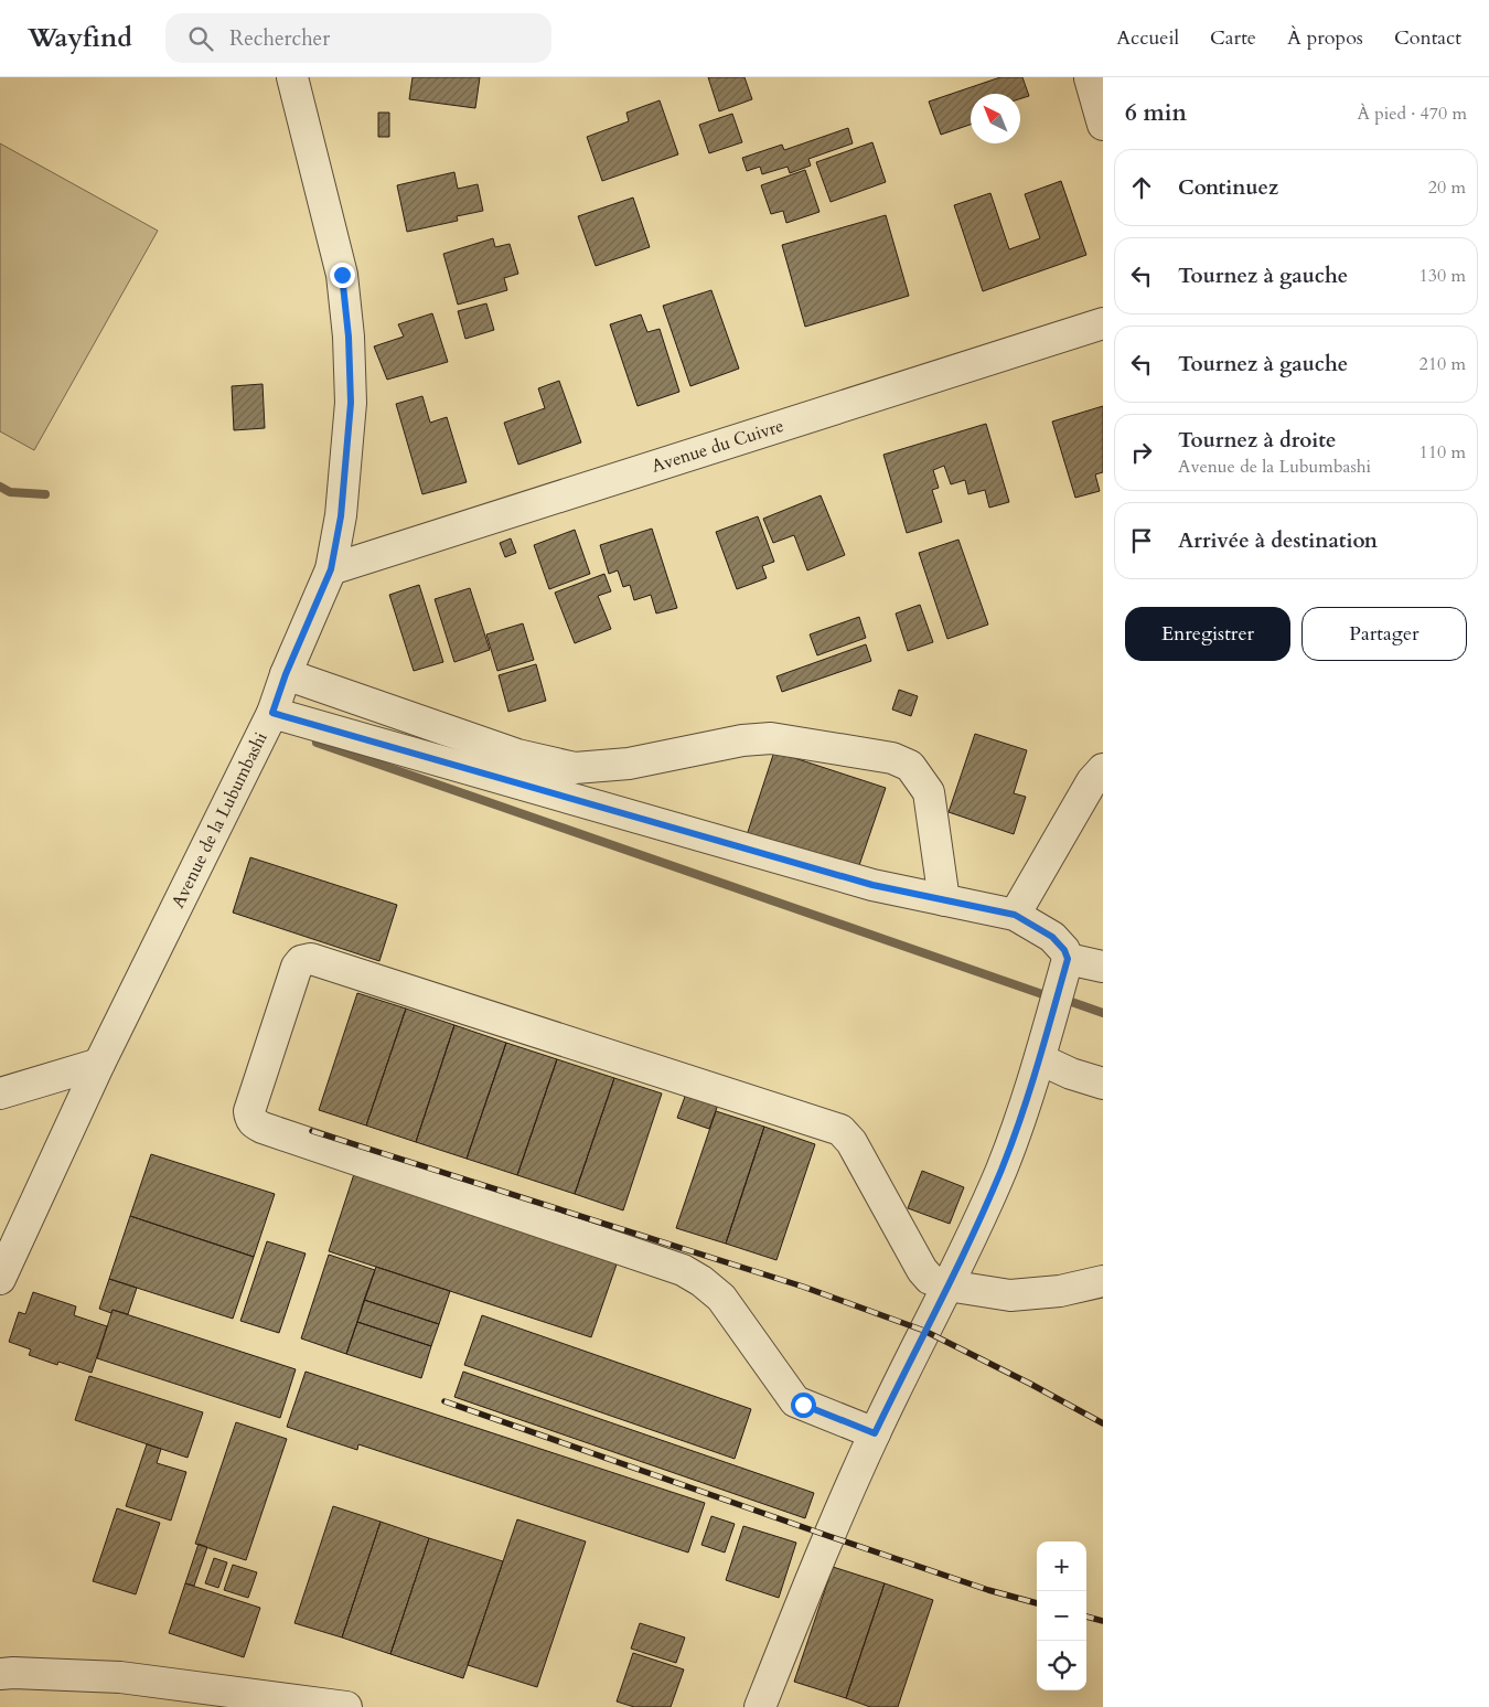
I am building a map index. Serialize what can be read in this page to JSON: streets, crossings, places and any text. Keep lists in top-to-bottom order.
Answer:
{
  "streets": {
    "street": ["Avenue du Cuivre", "Avenue de la Lubumbashi"]
  },
  "crossings": [
    ["Avenue du Cuivre", "Avenue de la Lubumbashi"]
  ],
  "north": "top left",
  "page": {
    "header": "Wayfind",
    "search": "Rechercher",
    "nav": [
      "Accueil",
      "Carte",
      "À propos",
      "Contact"
    ],
    "heading": ["6 min", "À pied · 470 m"],
    "list": [
      ["Continuez", "20 m"],
      ["Tournez à gauche", "130 m"],
      ["Tournez à gauche", "210 m"],
      ["Tournez à droite", "Avenue de la Lubumbashi", "110 m"],
      "Arrivée à destination"
    ],
    "buttons": ["Enregistrer", "Partager"],
    "map_buttons": ["+", "−"]
  }
}
